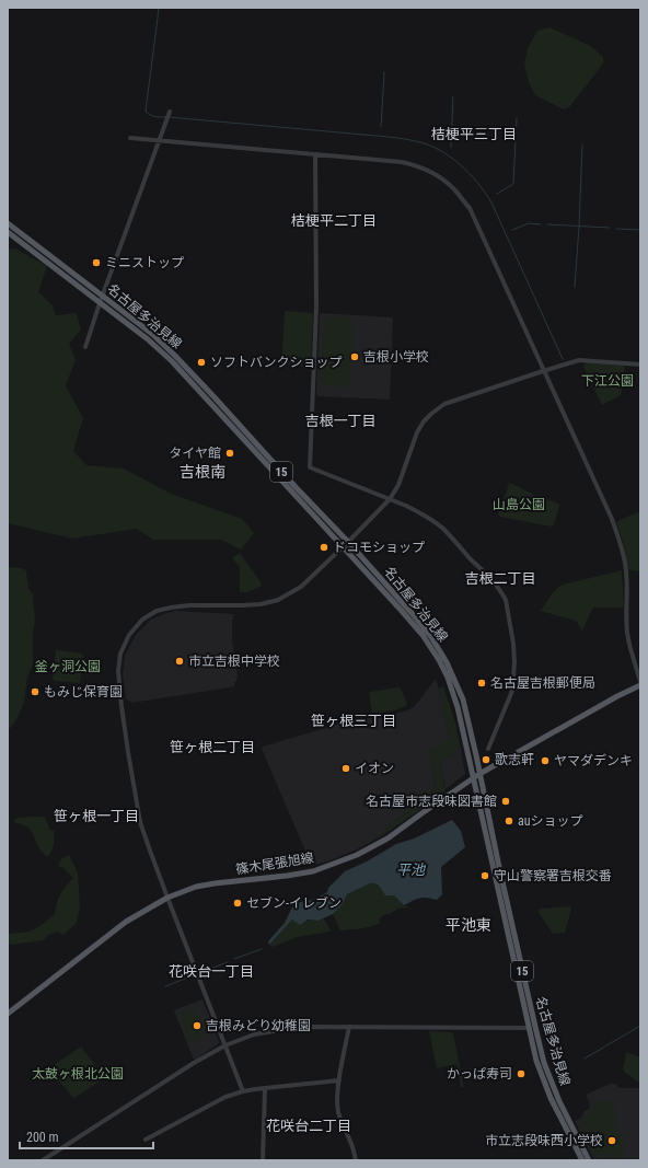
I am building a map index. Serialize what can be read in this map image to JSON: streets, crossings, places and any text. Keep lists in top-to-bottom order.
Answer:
{
  "streets": {
    "main road": ["名古屋多治見線", "15", "篠木尾張旭線"]
  },
  "crossings": [
    ["名古屋多治見線", "篠木尾張旭線"]
  ],
  "districts": [
    "桔梗平三丁目",
    "桔梗平二丁目",
    "吉根一丁目",
    "吉根南",
    "吉根二丁目",
    "笹ヶ根三丁目",
    "笹ヶ根二丁目",
    "笹ヶ根一丁目",
    "平池東",
    "花咲台一丁目",
    "花咲台二丁目"
  ],
  "water": ["平池"],
  "parks": [
    "下江公園",
    "山島公園",
    "釜ヶ洞公園",
    "太鼓ヶ根北公園"
  ],
  "places": [
    "ミニストップ",
    "吉根小学校",
    "ソフトバンクショップ",
    "タイヤ館",
    "ドコモショップ",
    "市立吉根中学校",
    "名古屋吉根郵便局",
    "もみじ保育園",
    "歌志軒",
    "ヤマダデンキ",
    "イオン",
    "名古屋市志段味図書館",
    "auショップ",
    "守山警察署吉根交番",
    "セブン-イレブン",
    "吉根みどり幼稚園",
    "かっぱ寿司",
    "市立志段味西小学校"
  ],
  "scale_bar": "200 m"
}
